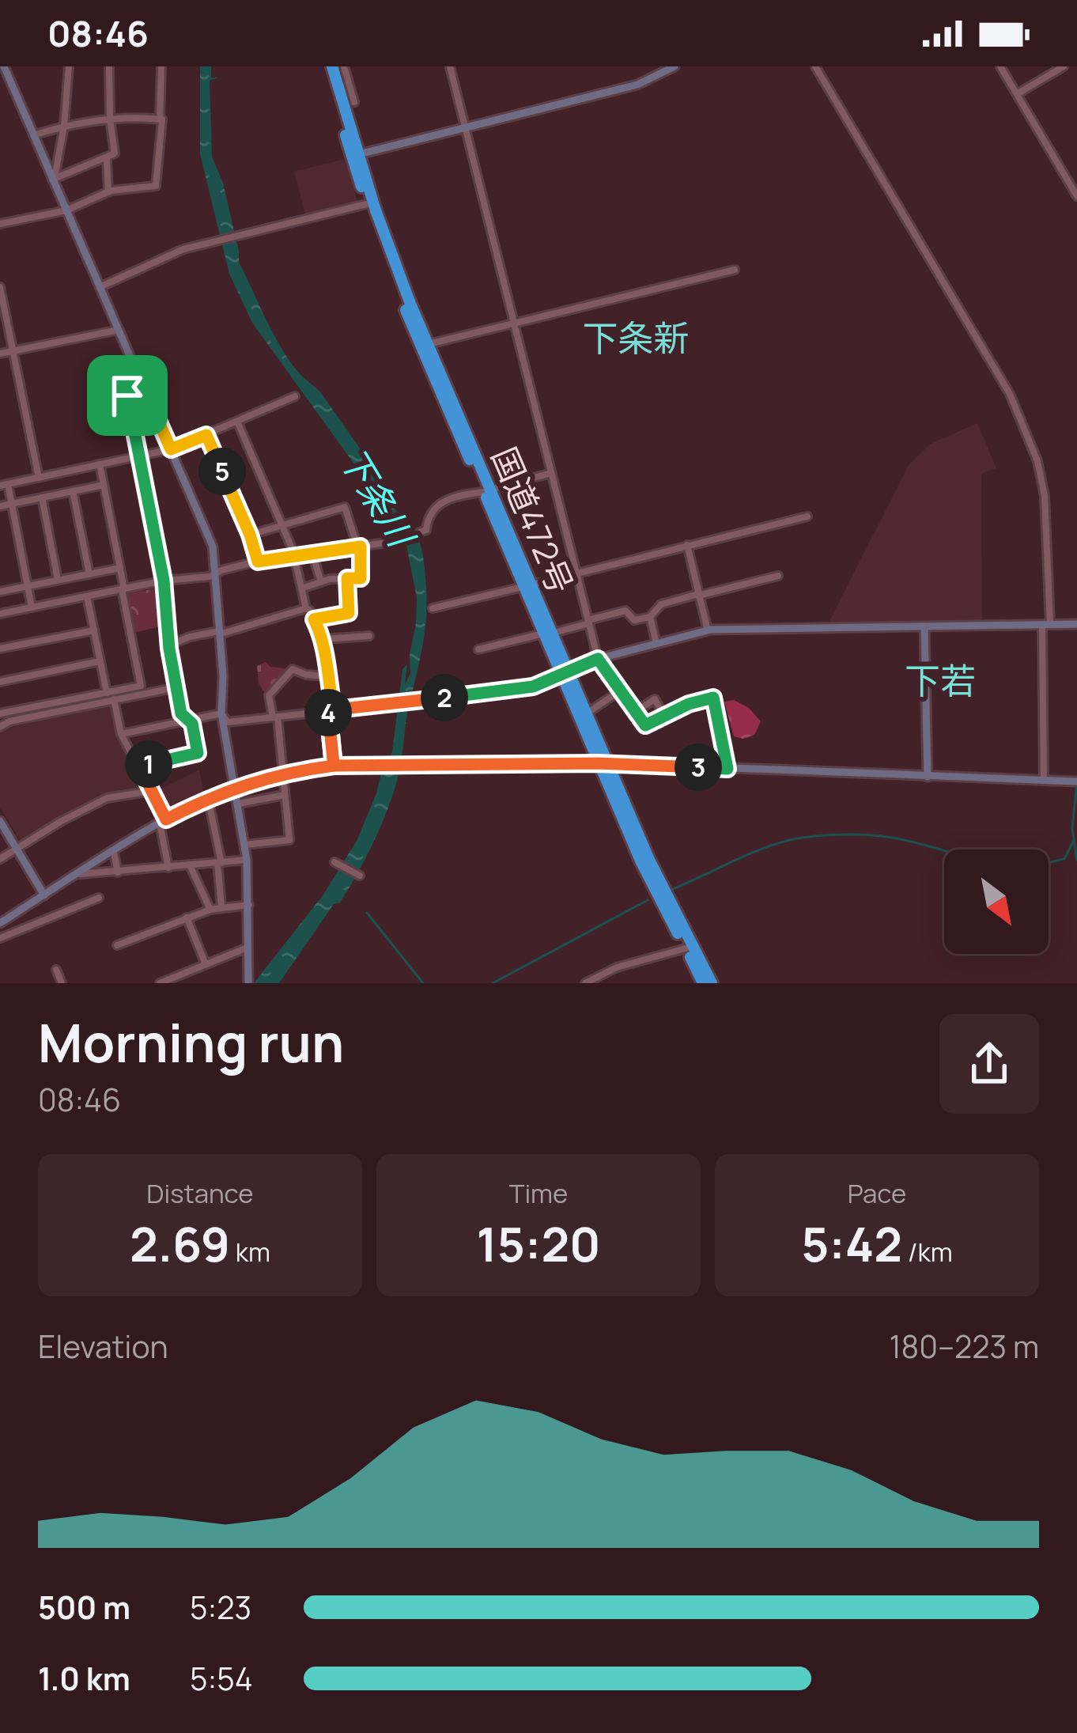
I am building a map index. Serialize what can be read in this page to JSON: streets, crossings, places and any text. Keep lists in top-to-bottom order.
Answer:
{
  "streets": {
    "highway": ["国道472号"]
  },
  "districts": ["下条新", "下若"],
  "water": ["下条川"],
  "north": "bottom right",
  "page": {
    "status": "08:46",
    "pins": [
      "5",
      "2",
      "4",
      "1",
      "3"
    ],
    "heading": ["Morning run", "08:46"],
    "stats": [
      ["Distance", "2.69 km"],
      ["Time", "15:20"],
      ["Pace", "5:42 /km"]
    ],
    "chart": ["Elevation", "180–223 m"],
    "list": [
      {
        "name": "500 m",
        "note": "5:23"
      },
      {
        "name": "1.0 km",
        "note": "5:54"
      }
    ]
  }
}
